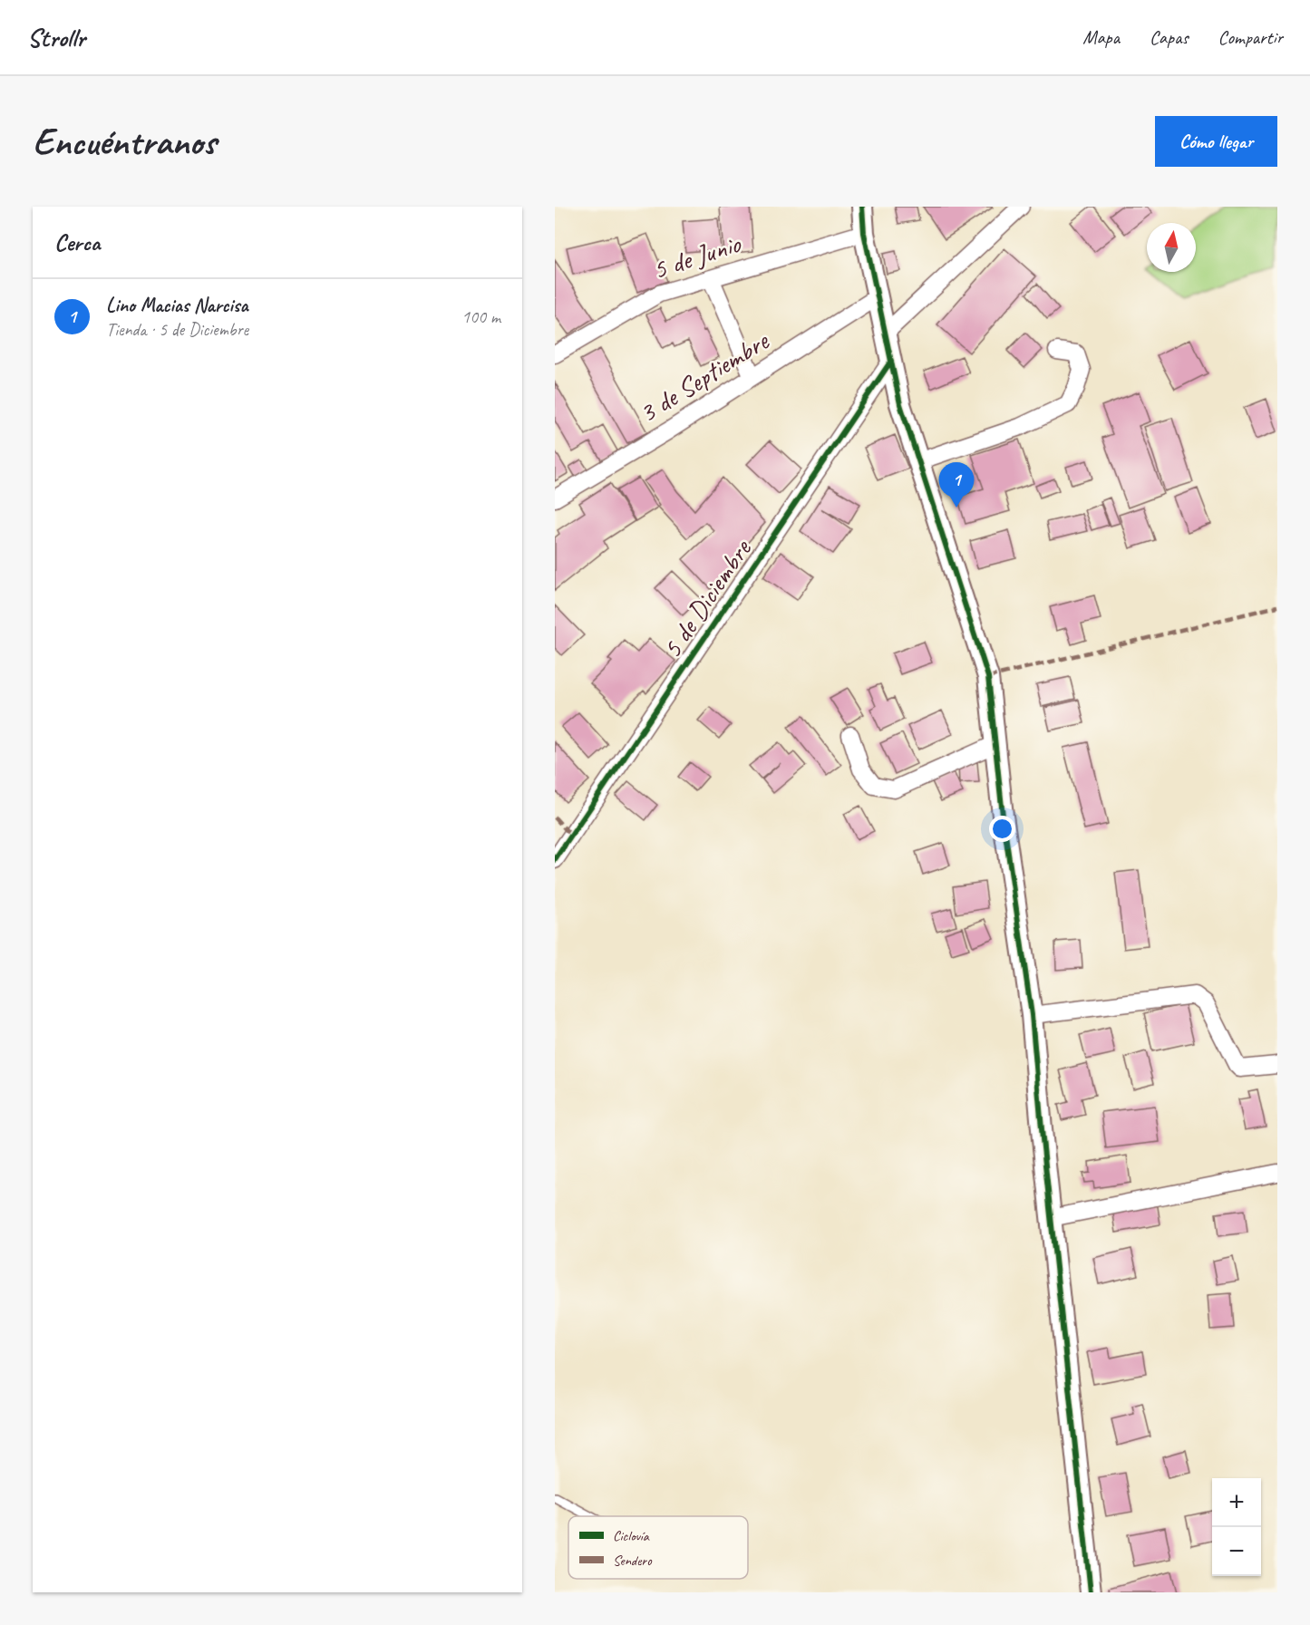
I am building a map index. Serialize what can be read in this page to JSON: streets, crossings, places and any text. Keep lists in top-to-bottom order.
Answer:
{
  "streets": {
    "street": ["5 de Junio", "3 de Septiembre", "5 de Diciembre"]
  },
  "legend": ["Ciclovía", "Sendero"],
  "north": "top",
  "page": {
    "header": "Strollr",
    "nav": ["Mapa", "Capas", "Compartir"],
    "buttons": "Cómo llegar",
    "title": "Encuéntranos",
    "heading": "Cerca",
    "list": [
      {
        "mark": "1",
        "name": "Lino Macias Narcisa",
        "note": "Tienda · 5 de Diciembre",
        "value": "100 m"
      }
    ],
    "pins": "1",
    "map_buttons": ["+", "−"]
  }
}
